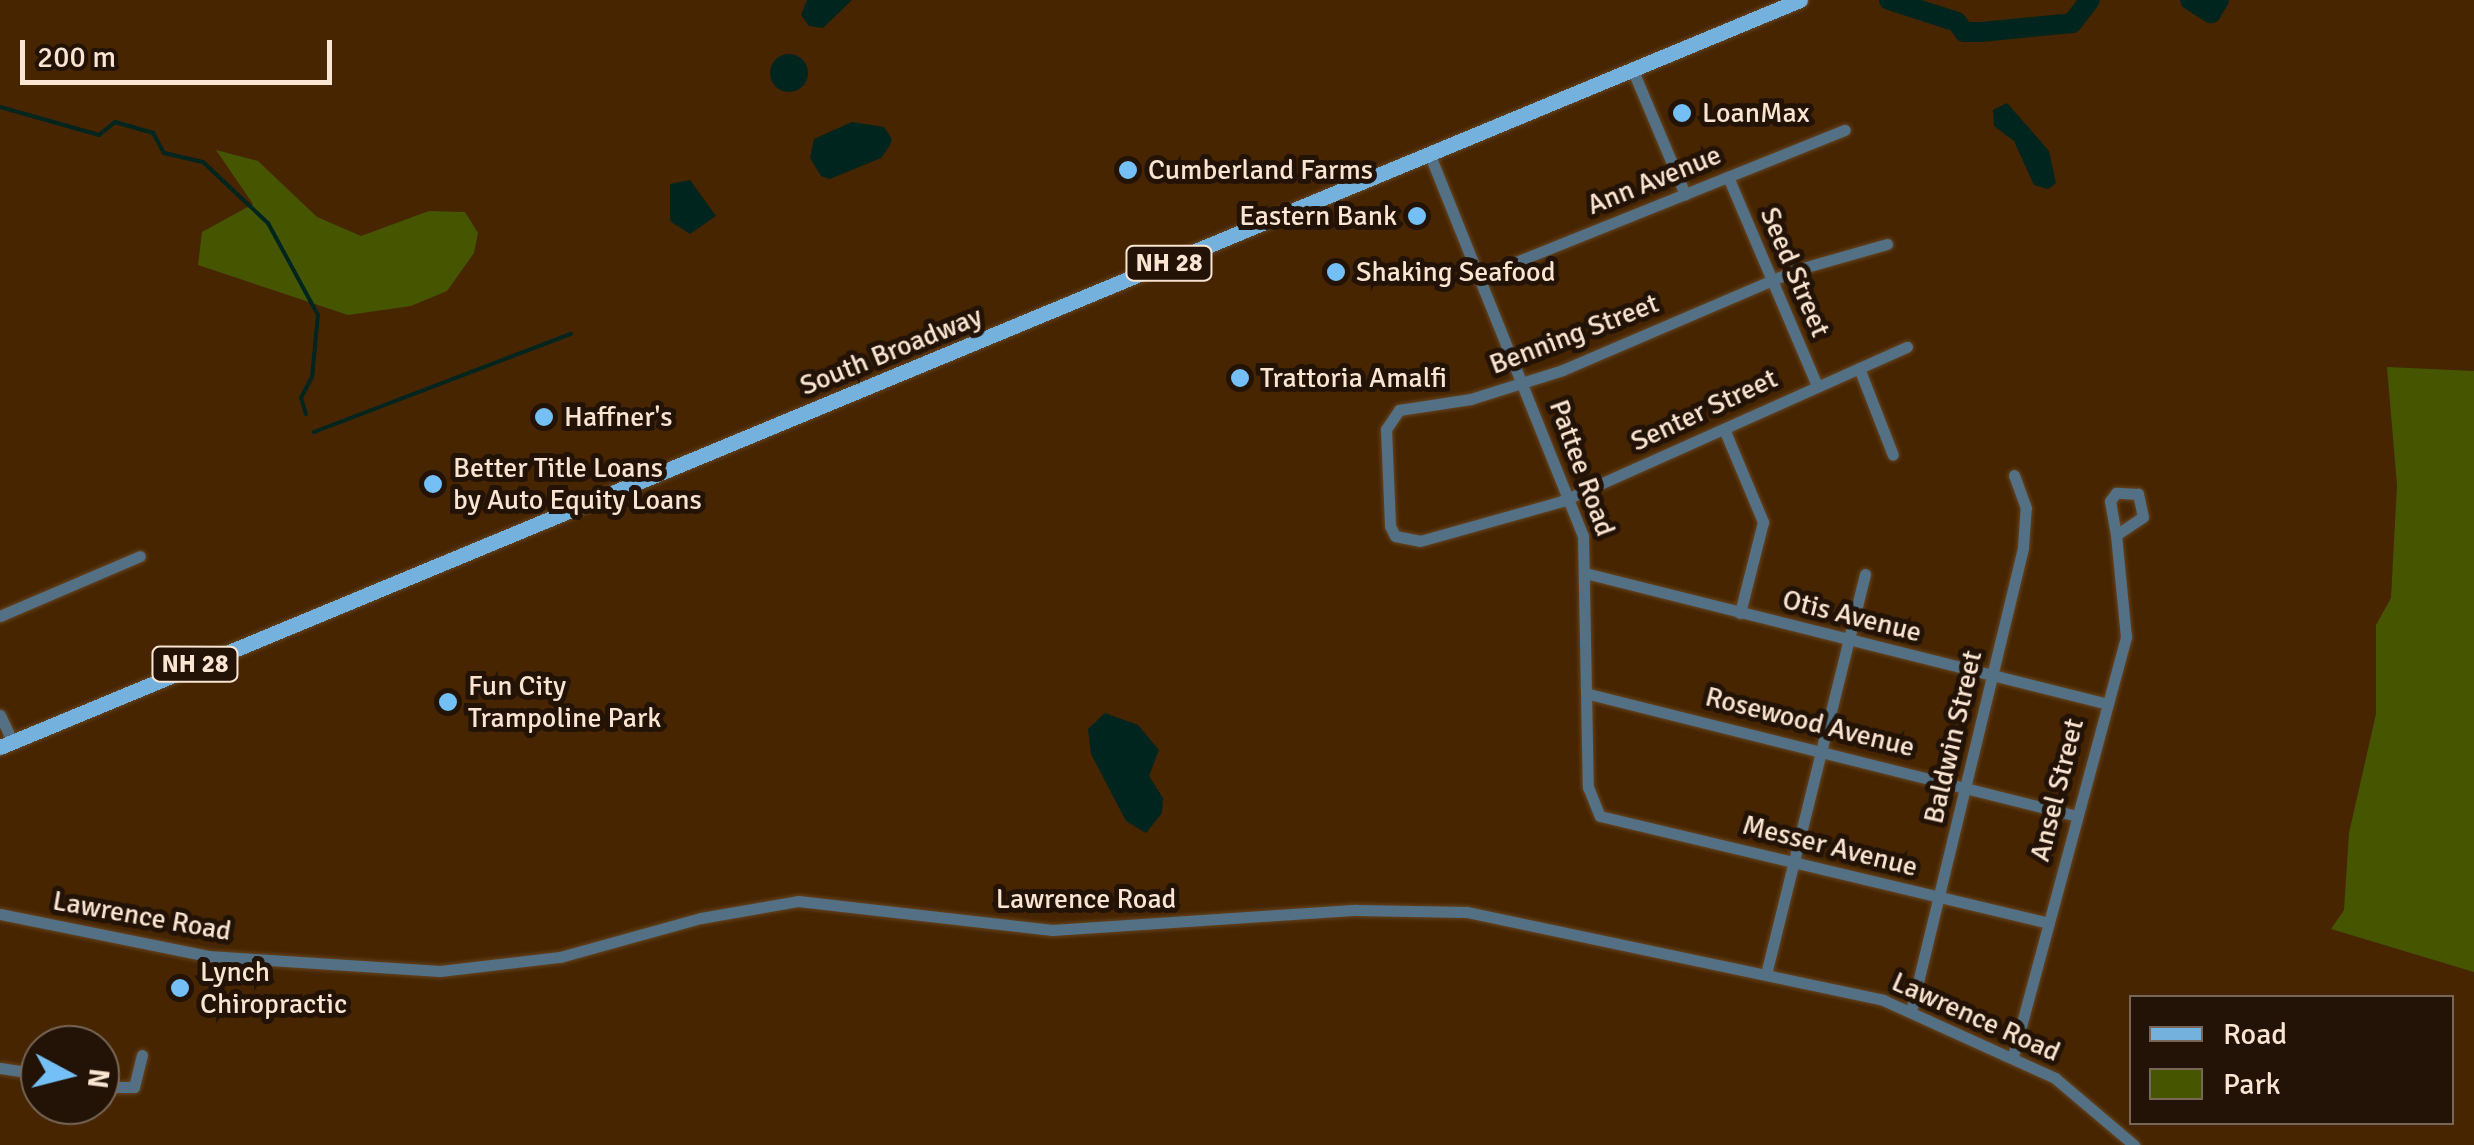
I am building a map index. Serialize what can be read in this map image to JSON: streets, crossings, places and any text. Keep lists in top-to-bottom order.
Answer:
{
  "streets": {
    "main road": ["NH 28", "South Broadway"],
    "street": [
      "Ann Avenue",
      "Seed Street",
      "Benning Street",
      "Senter Street",
      "Pattee Road",
      "Otis Avenue",
      "Rosewood Avenue",
      "Baldwin Street",
      "Ansel Street",
      "Messer Avenue",
      "Lawrence Road"
    ]
  },
  "crossings": [
    ["Ann Avenue", "Seed Street"],
    ["Ann Avenue", "Pattee Road"],
    ["Seed Street", "Benning Street"],
    ["Seed Street", "Senter Street"],
    ["Benning Street", "Senter Street"],
    ["Benning Street", "Pattee Road"],
    ["South Broadway", "Pattee Road"],
    ["Senter Street", "Pattee Road"],
    ["Pattee Road", "Otis Avenue"],
    ["Pattee Road", "Rosewood Avenue"],
    ["Pattee Road", "Messer Avenue"],
    ["Otis Avenue", "Baldwin Street"],
    ["Otis Avenue", "Ansel Street"],
    ["Rosewood Avenue", "Baldwin Street"],
    ["Rosewood Avenue", "Ansel Street"],
    ["Baldwin Street", "Messer Avenue"],
    ["Baldwin Street", "Lawrence Road"],
    ["Ansel Street", "Messer Avenue"],
    ["Ansel Street", "Lawrence Road"]
  ],
  "places": [
    "LoanMax",
    "Cumberland Farms",
    "Eastern Bank",
    "Shaking Seafood",
    "Trattoria Amalfi",
    "Haffner's",
    "Better Title Loans by Auto Equity Loans",
    "Fun City Trampoline Park",
    "Lynch Chiropractic"
  ],
  "legend": ["Road", "Park"],
  "scale_bar": "200 m",
  "north": "right"
}
